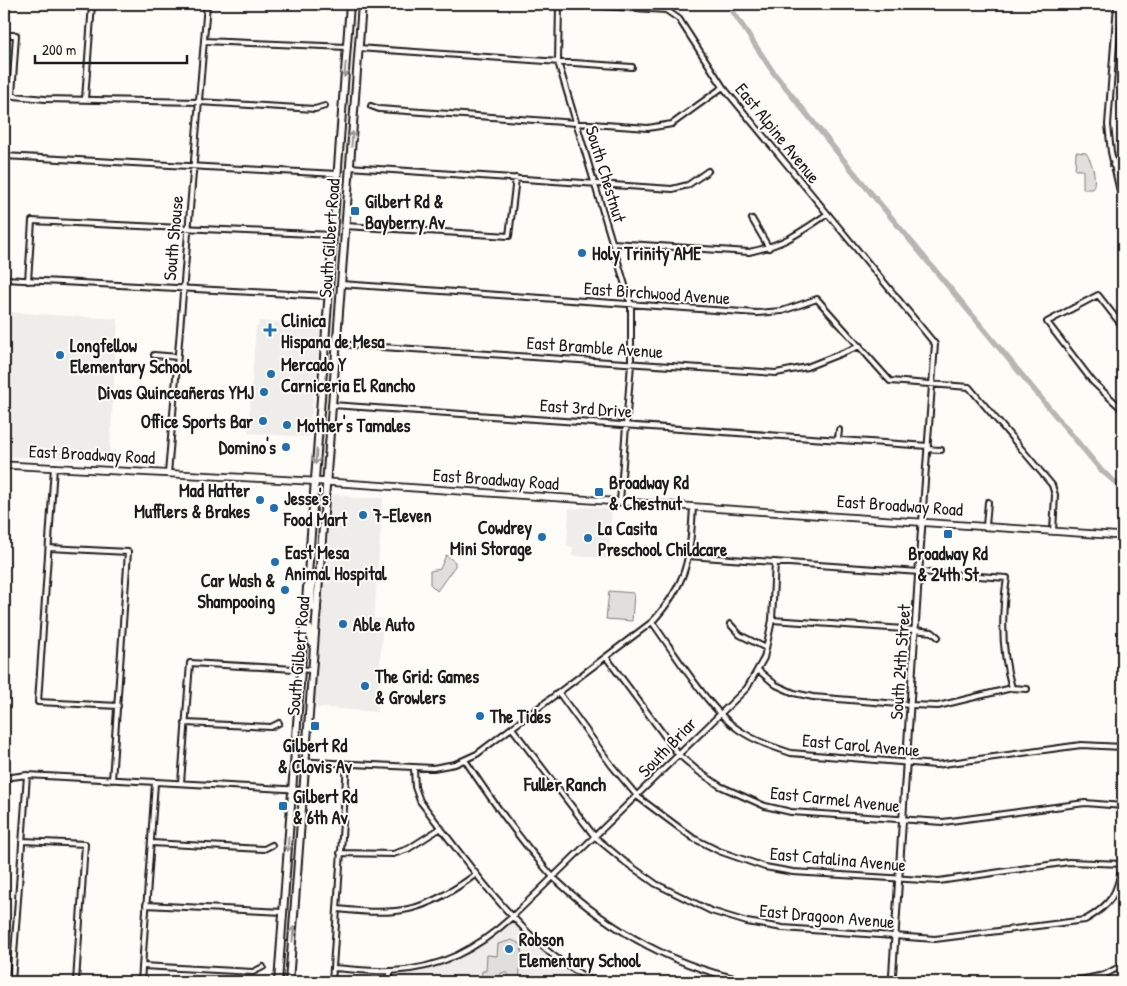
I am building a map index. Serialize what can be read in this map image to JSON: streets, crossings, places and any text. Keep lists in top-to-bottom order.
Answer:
{
  "streets": {
    "main road": ["South Gilbert Road", "East Broadway Road"],
    "street": [
      "East Alpine Avenue",
      "South Chestnut",
      "South Shouse",
      "East Birchwood Avenue",
      "East Bramble Avenue",
      "East 3rd Drive",
      "South 24th Street",
      "East Carol Avenue",
      "South Briar",
      "East Carmel Avenue",
      "East Catalina Avenue",
      "East Dragoon Avenue"
    ]
  },
  "crossings": [
    ["East Alpine Avenue", "South 24th Street"],
    ["South Chestnut", "East Birchwood Avenue"],
    ["South Chestnut", "East Bramble Avenue"],
    ["South Chestnut", "East 3rd Drive"],
    ["South Chestnut", "East Broadway Road"],
    ["South Shouse", "East Broadway Road"],
    ["South Gilbert Road", "East Birchwood Avenue"],
    ["South Gilbert Road", "East Bramble Avenue"],
    ["South Gilbert Road", "East 3rd Drive"],
    ["South Gilbert Road", "East Broadway Road"],
    ["East Birchwood Avenue", "East Bramble Avenue"],
    ["East Birchwood Avenue", "South 24th Street"],
    ["East 3rd Drive", "South 24th Street"],
    ["East Broadway Road", "South 24th Street"],
    ["South 24th Street", "East Carol Avenue"],
    ["South 24th Street", "East Carmel Avenue"],
    ["South 24th Street", "East Catalina Avenue"],
    ["South 24th Street", "East Dragoon Avenue"],
    ["East Carol Avenue", "South Briar"],
    ["South Briar", "East Carmel Avenue"],
    ["South Briar", "East Catalina Avenue"],
    ["South Briar", "East Dragoon Avenue"],
    ["East Catalina Avenue", "East Dragoon Avenue"]
  ],
  "districts": ["Fuller Ranch"],
  "places": {
    "transit": [
      "Gilbert Rd & Bayberry Av",
      "Broadway Rd & Chestnut",
      "Broadway Rd & 24th St",
      "Gilbert Rd & Clovis Av",
      "Gilbert Rd & 6th Av"
    ],
    "other": [
      "Holy Trinity AME",
      "Longfellow Elementary School",
      "Mercado Y Carniceria El Rancho",
      "Divas Quinceañeras YMJ",
      "Office Sports Bar",
      "Mother's Tamales",
      "Domino's",
      "Mad Hatter Mufflers & Brakes",
      "Jesse's Food Mart",
      "7-Eleven",
      "Cowdrey Mini Storage",
      "La Casita Preschool Childcare",
      "East Mesa Animal Hospital",
      "Car Wash & Shampooing",
      "Able Auto",
      "The Grid: Games & Growlers",
      "The Tides",
      "Robson Elementary School"
    ],
    "health": ["Clinica Hispana de Mesa"]
  },
  "scale_bar": "200 m"
}
